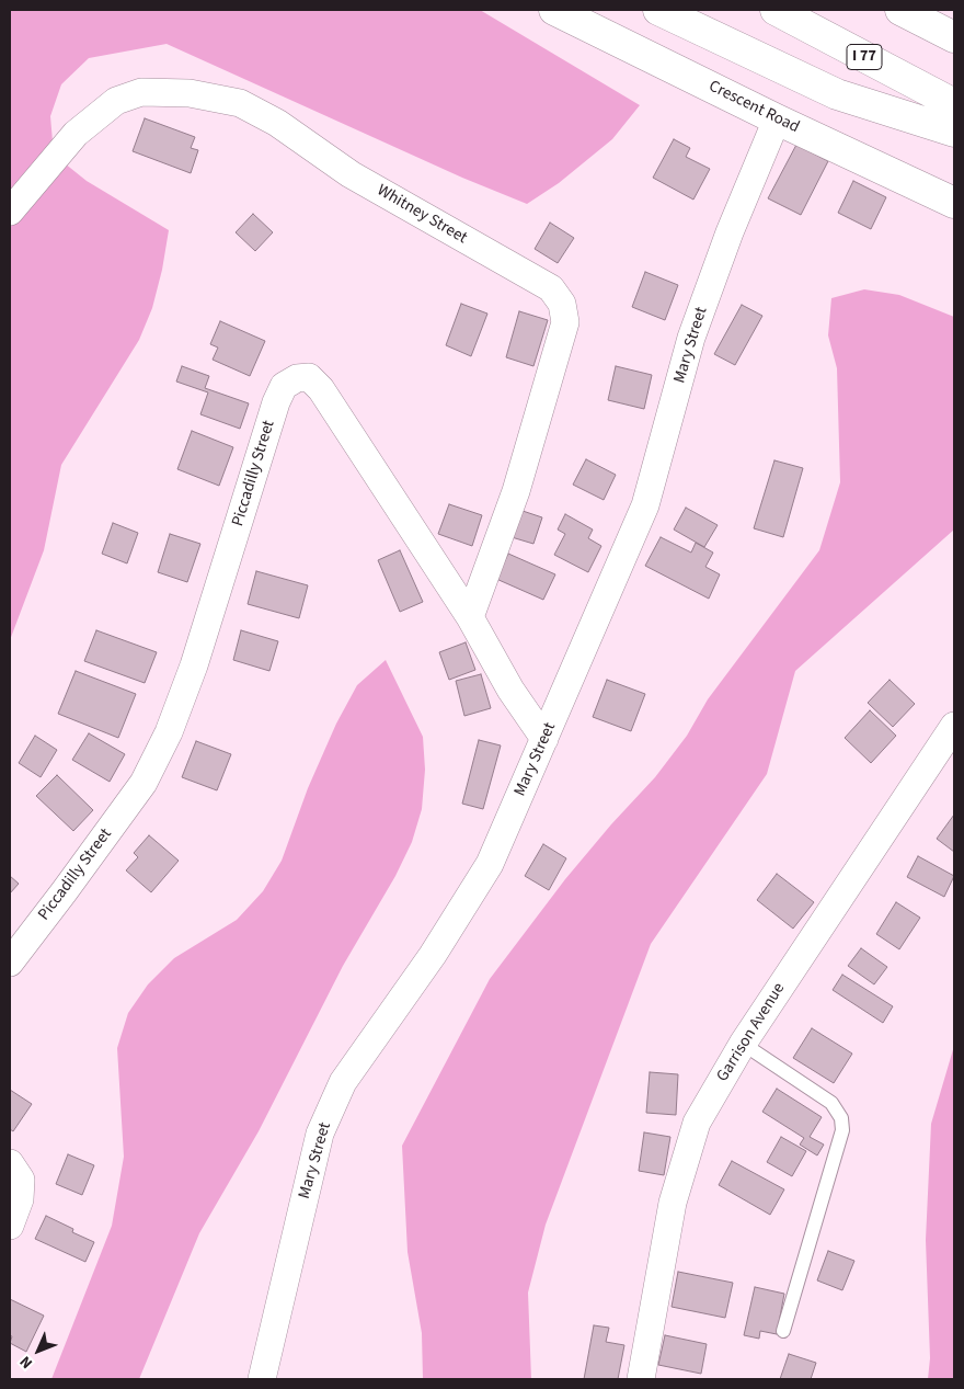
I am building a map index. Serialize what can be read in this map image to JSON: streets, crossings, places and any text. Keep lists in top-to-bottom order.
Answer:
{
  "streets": {
    "main road": ["I 77", "Crescent Road"],
    "street": [
      "Whitney Street",
      "Mary Street",
      "Piccadilly Street",
      "Garrison Avenue"
    ]
  },
  "crossings": [
    ["Crescent Road", "Mary Street"],
    ["Whitney Street", "Piccadilly Street"],
    ["Mary Street", "Piccadilly Street"]
  ],
  "north": "bottom left"
}
